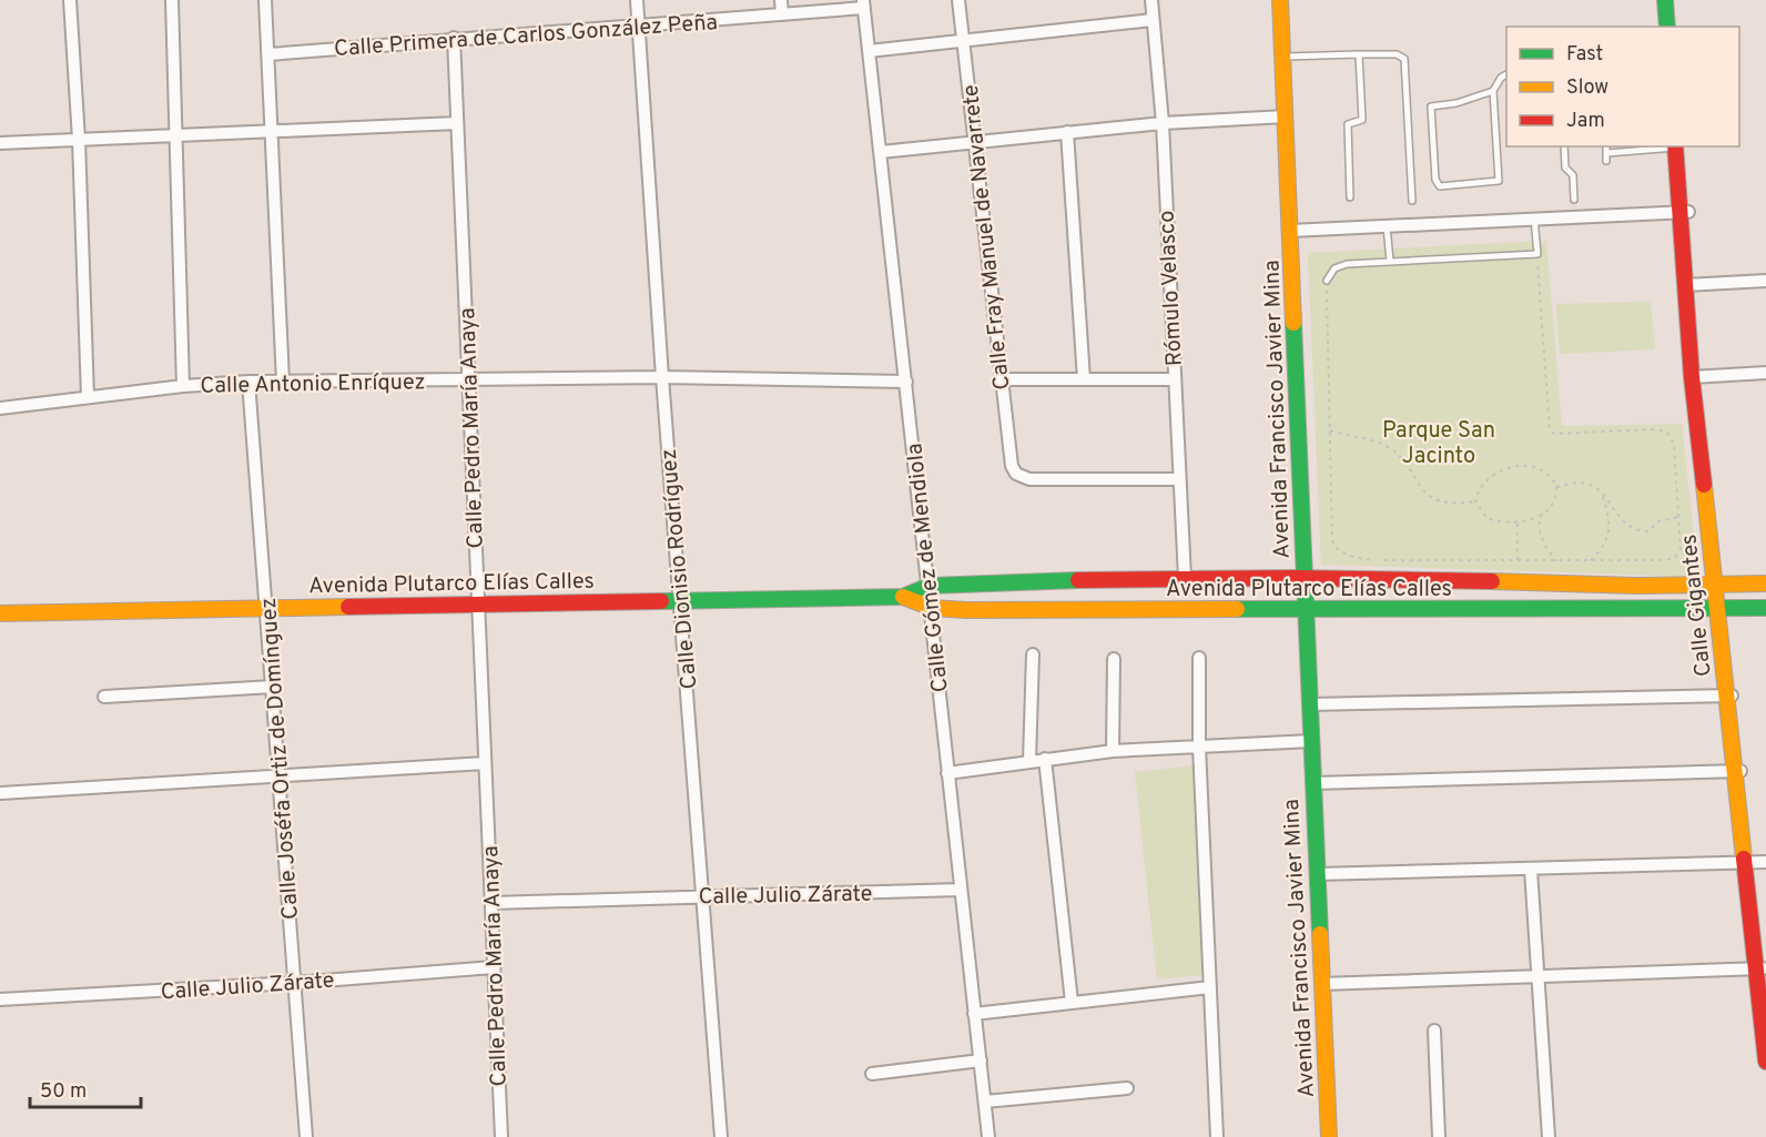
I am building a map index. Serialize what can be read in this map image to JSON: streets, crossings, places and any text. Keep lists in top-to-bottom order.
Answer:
{
  "streets": {
    "main road": ["Avenida Francisco Javier Mina", "Avenida Plutarco Elías Calles", "Calle Gigantes"],
    "street": [
      "Calle Primera de Carlos González Peña",
      "Calle Fray Manuel de Navarrete",
      "Rómulo Velasco",
      "Calle Antonio Enríquez",
      "Calle Pedro María Anaya",
      "Calle Gómez de Mendiola",
      "Calle Dionisio Rodríguez",
      "Calle Joséfa Ortiz de Domínguez",
      "Calle Julio Zárate"
    ]
  },
  "crossings": [
    ["Calle Primera de Carlos González Peña", "Calle Pedro María Anaya"],
    ["Calle Primera de Carlos González Peña", "Calle Gómez de Mendiola"],
    ["Calle Primera de Carlos González Peña", "Calle Dionisio Rodríguez"],
    ["Calle Fray Manuel de Navarrete", "Rómulo Velasco"],
    ["Rómulo Velasco", "Avenida Plutarco Elías Calles"],
    ["Calle Antonio Enríquez", "Calle Pedro María Anaya"],
    ["Calle Antonio Enríquez", "Calle Gómez de Mendiola"],
    ["Calle Antonio Enríquez", "Calle Dionisio Rodríguez"],
    ["Calle Antonio Enríquez", "Calle Joséfa Ortiz de Domínguez"],
    ["Avenida Francisco Javier Mina", "Avenida Plutarco Elías Calles"],
    ["Calle Pedro María Anaya", "Avenida Plutarco Elías Calles"],
    ["Calle Pedro María Anaya", "Calle Julio Zárate"],
    ["Calle Gómez de Mendiola", "Avenida Plutarco Elías Calles"],
    ["Calle Gómez de Mendiola", "Calle Julio Zárate"],
    ["Calle Dionisio Rodríguez", "Avenida Plutarco Elías Calles"],
    ["Calle Dionisio Rodríguez", "Calle Julio Zárate"],
    ["Avenida Plutarco Elías Calles", "Calle Gigantes"],
    ["Avenida Plutarco Elías Calles", "Calle Joséfa Ortiz de Domínguez"],
    ["Calle Joséfa Ortiz de Domínguez", "Calle Julio Zárate"]
  ],
  "parks": ["Parque San Jacinto"],
  "legend": ["Fast", "Slow", "Jam"],
  "scale_bar": "50 m"
}
